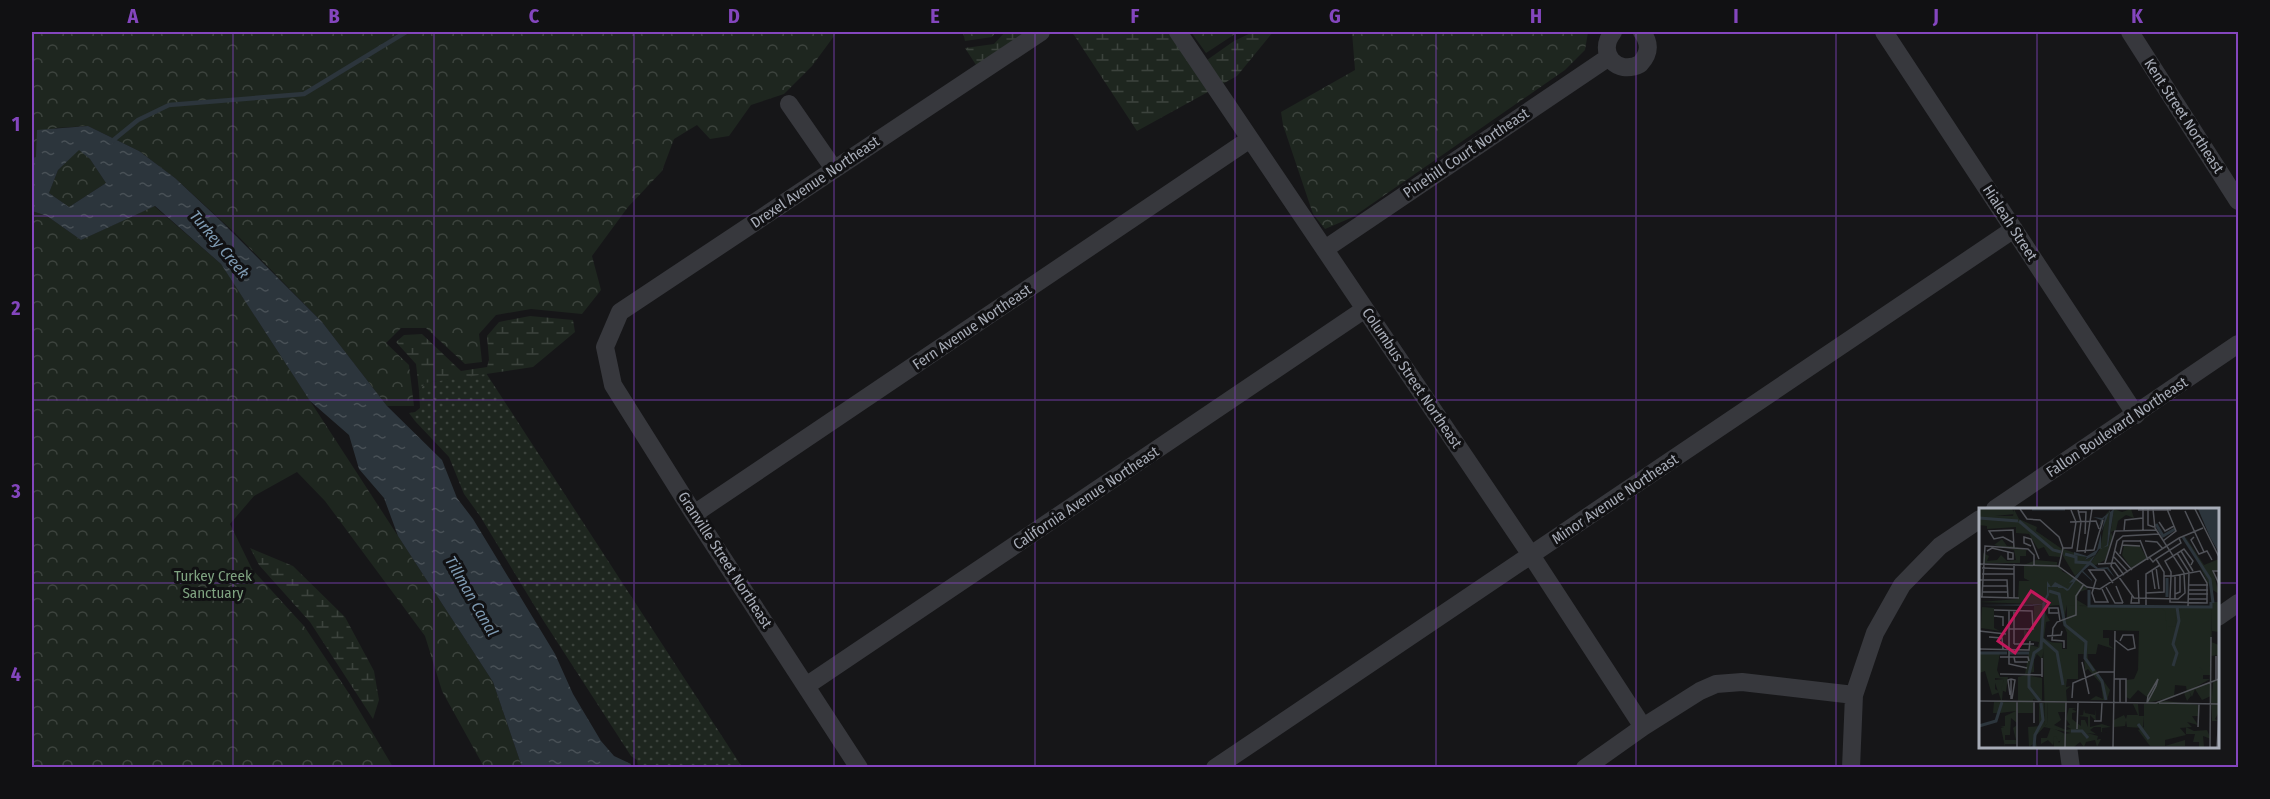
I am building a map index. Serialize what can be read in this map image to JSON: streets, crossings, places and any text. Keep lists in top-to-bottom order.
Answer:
{
  "streets": {
    "street": [
      "Kent Street Northeast",
      "Pinehill Court Northeast",
      "Drexel Avenue Northeast",
      "Hialeah Street",
      "Fern Avenue Northeast",
      "Columbus Street Northeast",
      "Fallon Boulevard Northeast",
      "California Avenue Northeast",
      "Minor Avenue Northeast",
      "Granville Street Northeast"
    ]
  },
  "crossings": [
    ["Pinehill Court Northeast", "Columbus Street Northeast"],
    ["Drexel Avenue Northeast", "Granville Street Northeast"],
    ["Hialeah Street", "Fallon Boulevard Northeast"],
    ["Hialeah Street", "Minor Avenue Northeast"],
    ["Fern Avenue Northeast", "Columbus Street Northeast"],
    ["Fern Avenue Northeast", "Granville Street Northeast"],
    ["Columbus Street Northeast", "California Avenue Northeast"],
    ["Columbus Street Northeast", "Minor Avenue Northeast"],
    ["California Avenue Northeast", "Granville Street Northeast"]
  ],
  "water": ["Turkey Creek", "Tillman Canal"],
  "parks": ["Turkey Creek Sanctuary"],
  "grid": {
    "columns": [
      "A",
      "B",
      "C",
      "D",
      "E",
      "F",
      "G",
      "H",
      "I",
      "J",
      "K"
    ],
    "rows": [
      "1",
      "2",
      "3",
      "4"
    ]
  }
}
